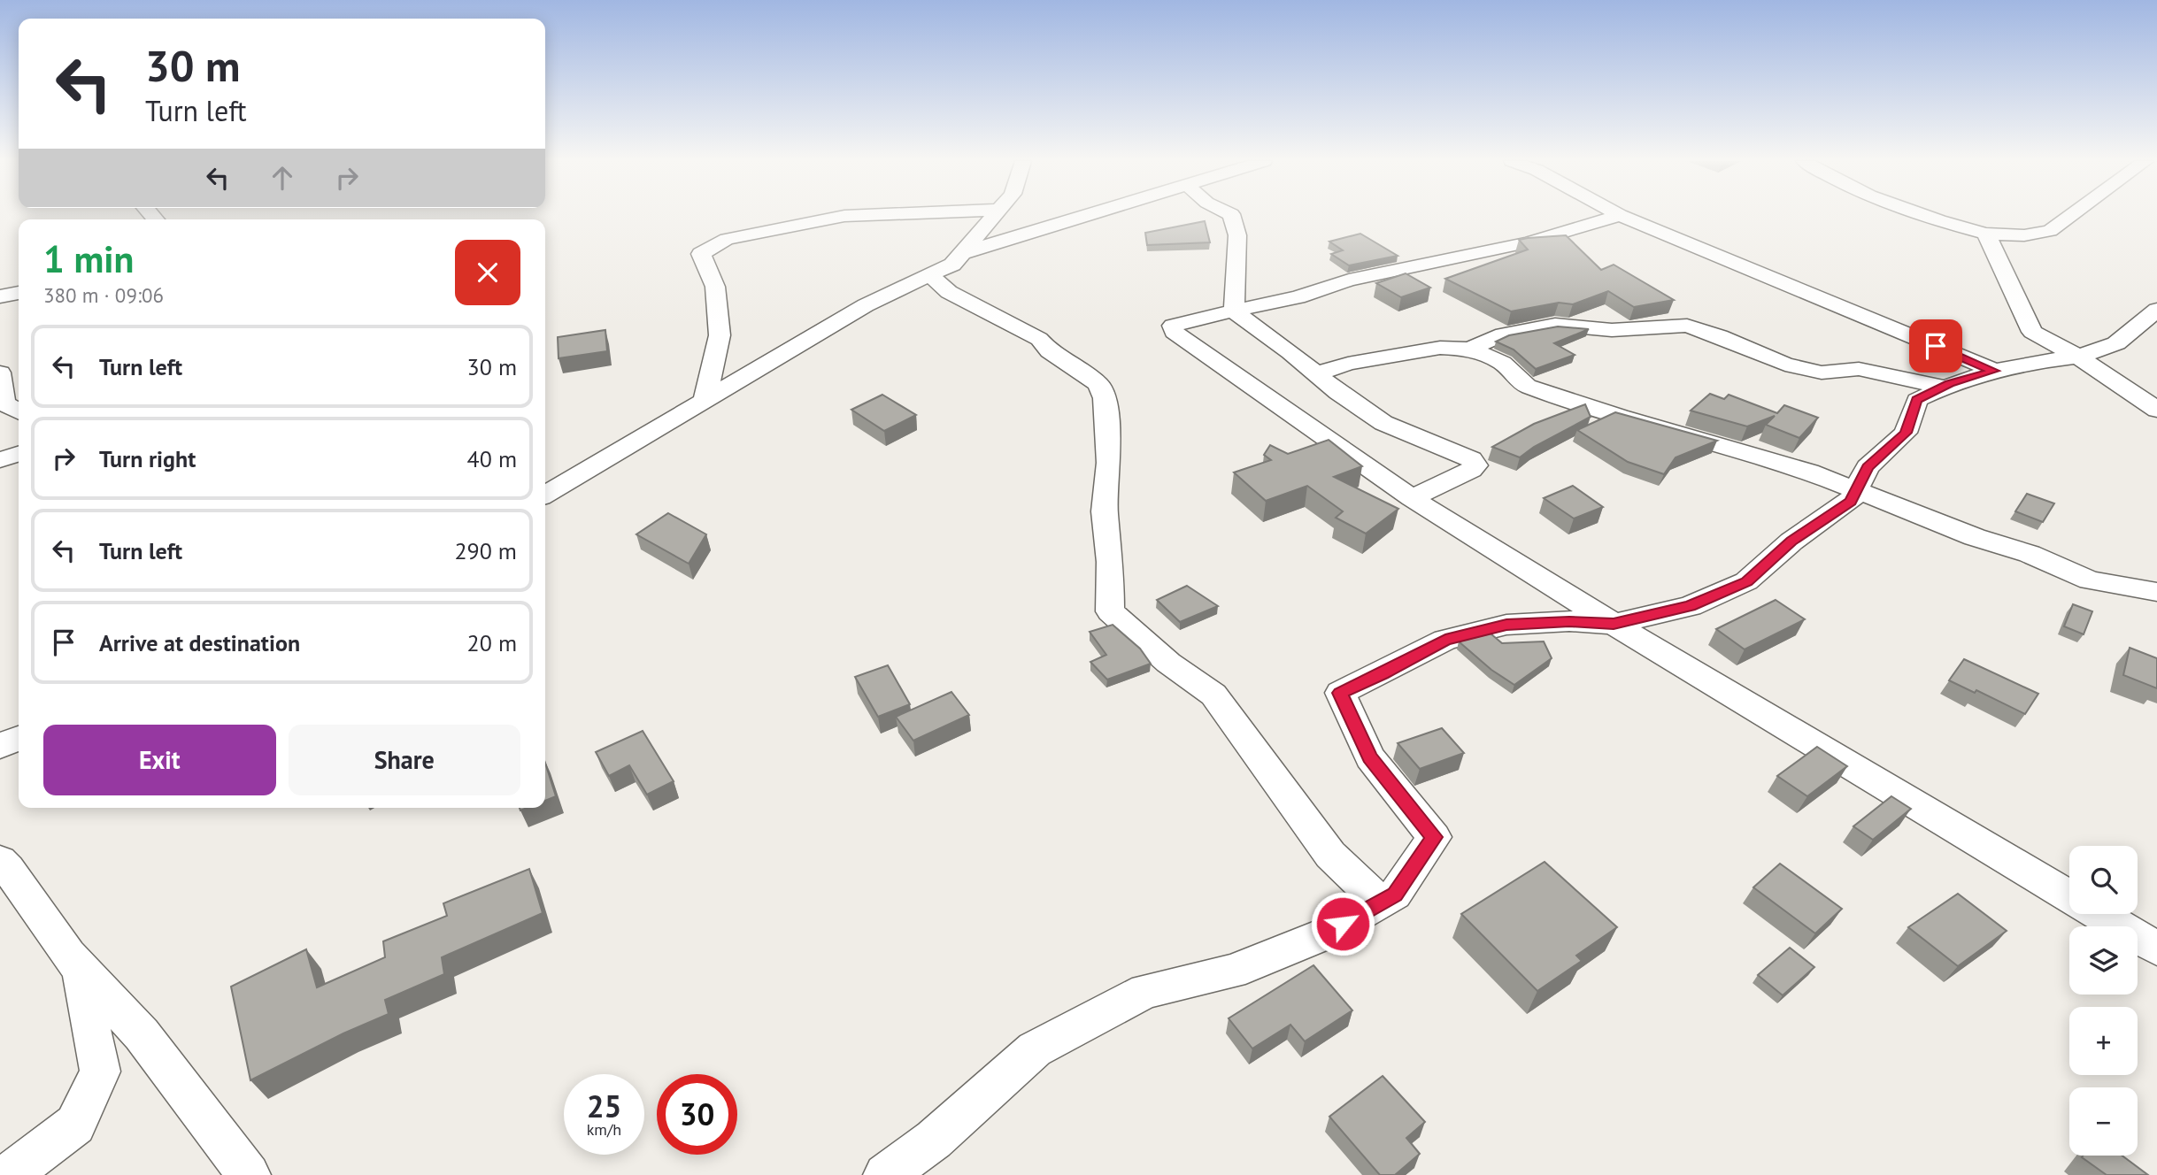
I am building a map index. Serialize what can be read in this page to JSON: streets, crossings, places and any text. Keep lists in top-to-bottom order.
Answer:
{
  "page": {
    "turn": ["30 m", "Turn left"],
    "heading": ["1 min", "380 m · 09:06"],
    "list": [
      {
        "name": "Turn left",
        "value": "30 m"
      },
      {
        "name": "Turn right",
        "value": "40 m"
      },
      {
        "name": "Turn left",
        "value": "290 m"
      },
      {
        "name": "Arrive at destination",
        "value": "20 m"
      }
    ],
    "buttons": ["Exit", "Share"],
    "map_buttons": ["+", "−"],
    "speed": "25 km/h",
    "limit": "30"
  }
}
